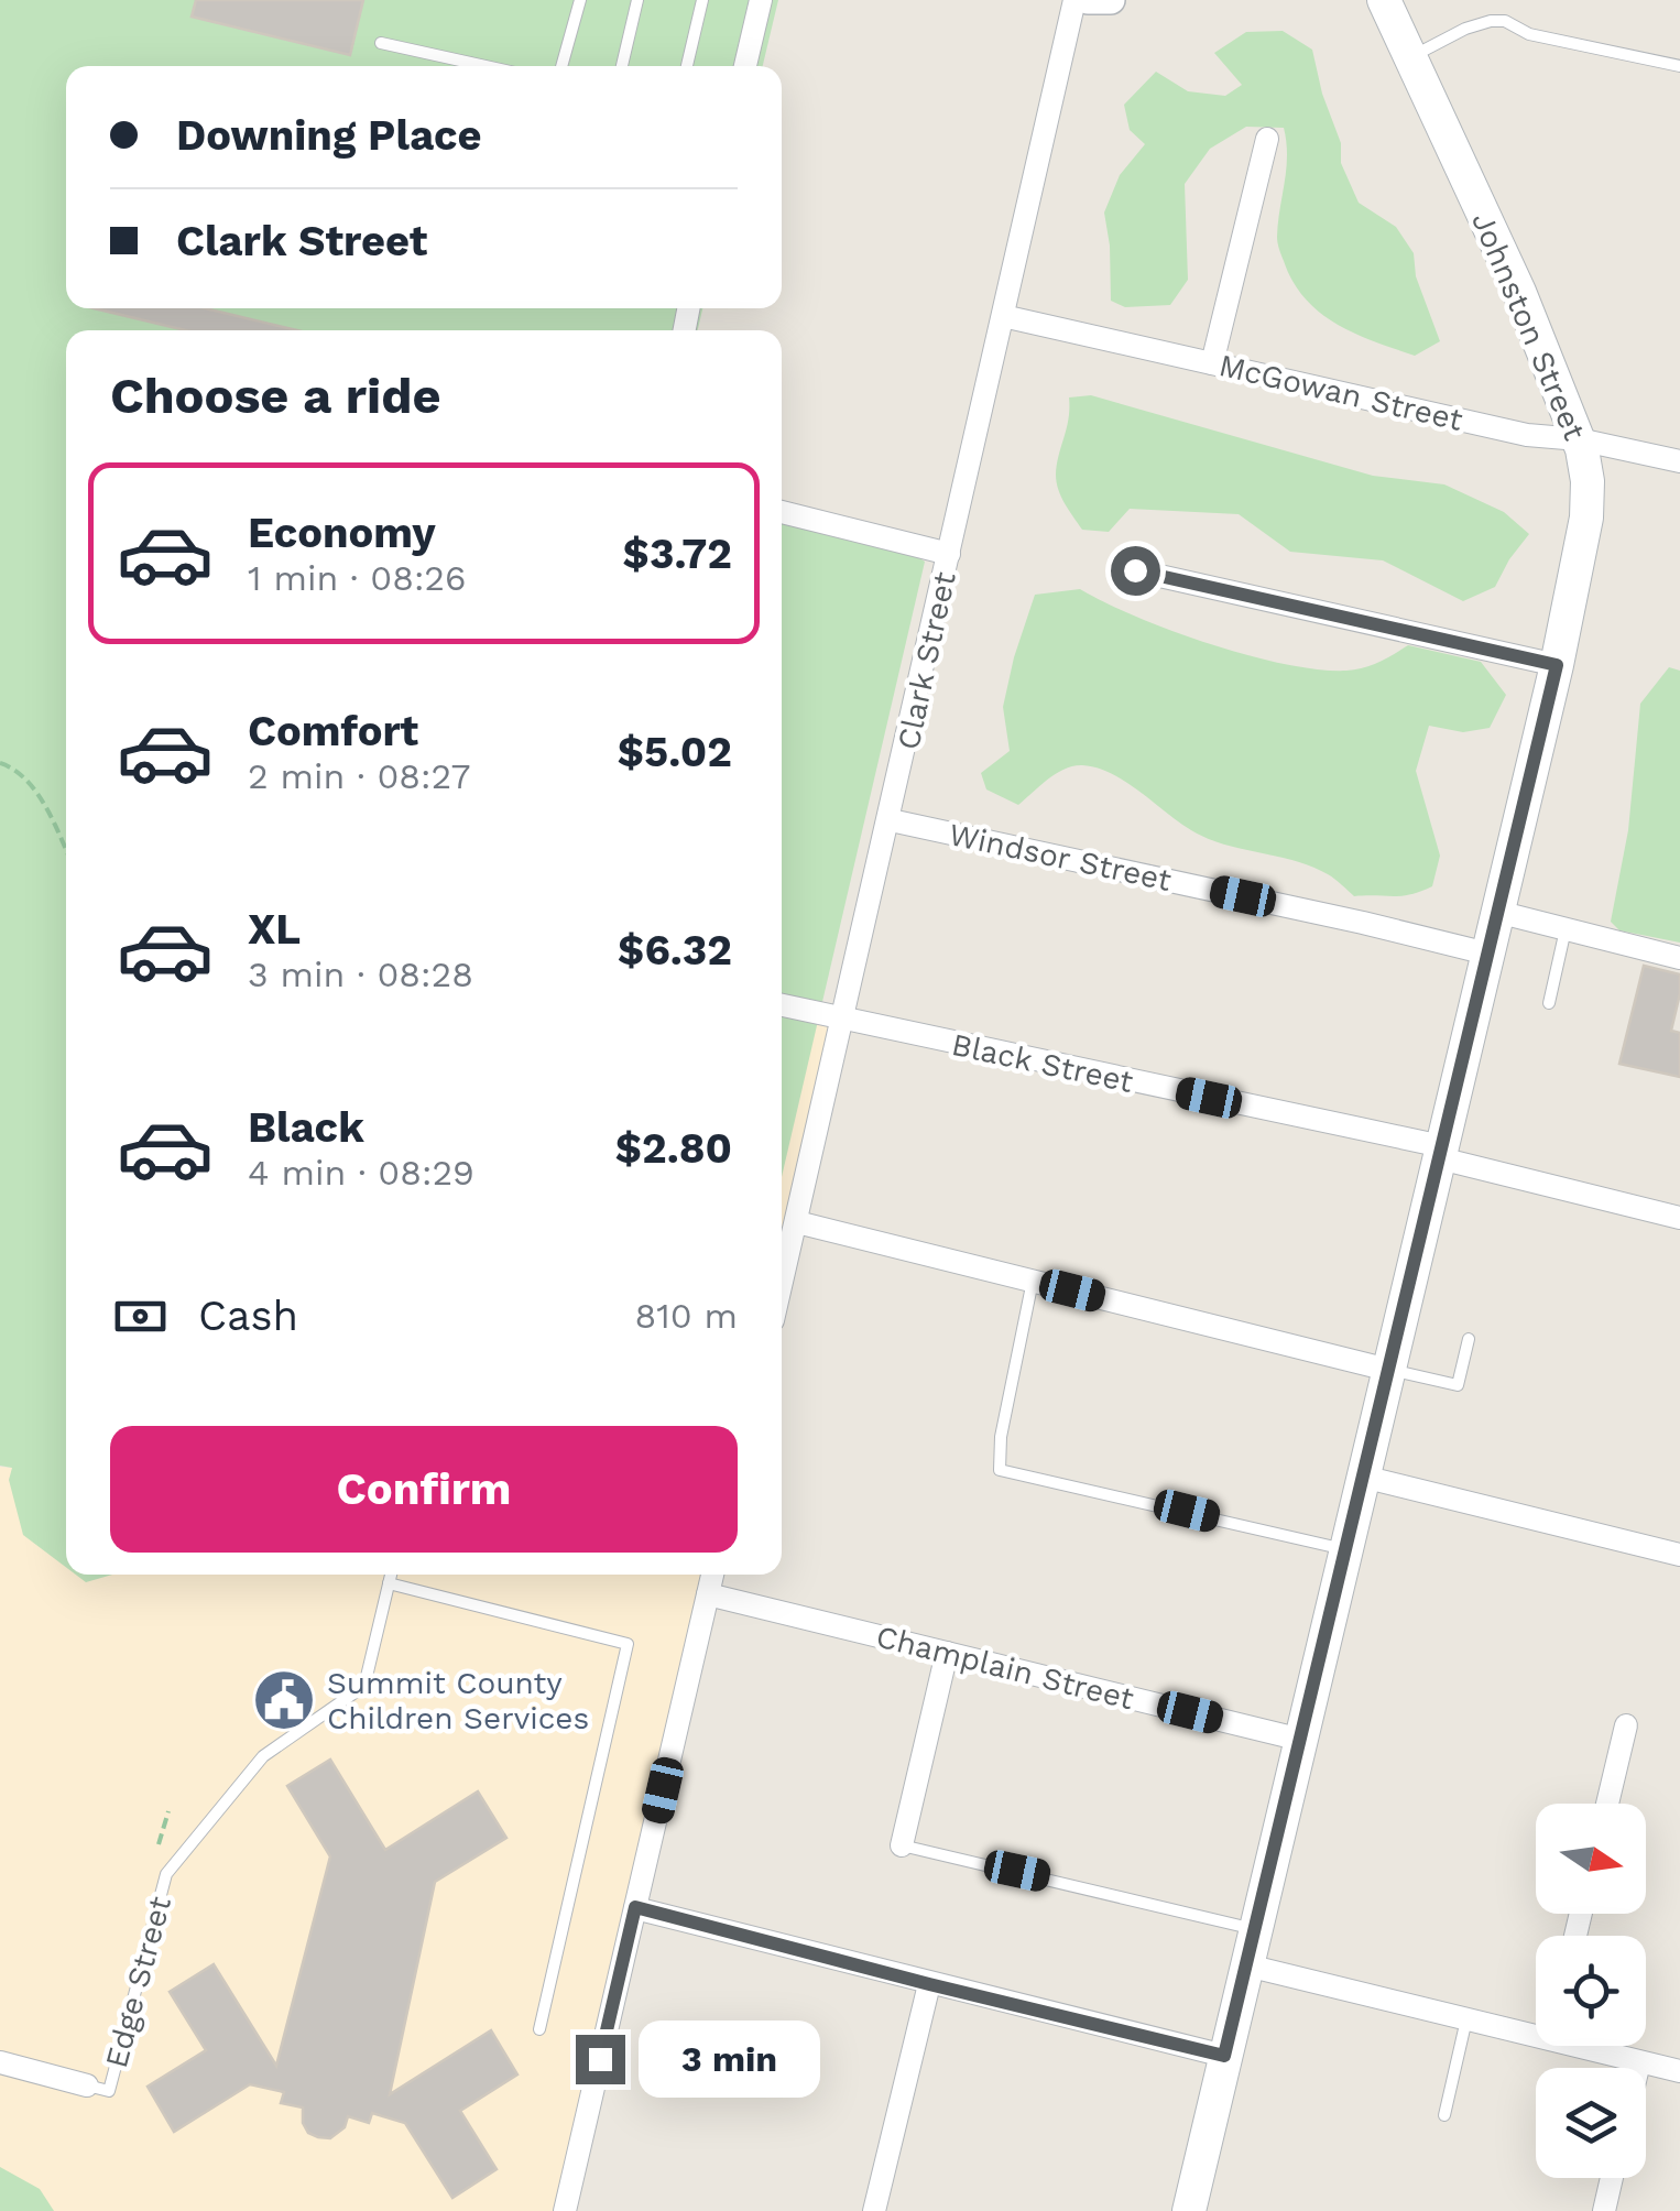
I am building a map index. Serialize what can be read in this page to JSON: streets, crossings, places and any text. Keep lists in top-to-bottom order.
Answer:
{
  "streets": {
    "main road": ["Johnston Street"],
    "street": [
      "McGowan Street",
      "Clark Street",
      "Windsor Street",
      "Black Street",
      "Champlain Street"
    ],
    "lane": ["Edge Street"]
  },
  "crossings": [
    ["Johnston Street", "McGowan Street"],
    ["Johnston Street", "Windsor Street"],
    ["Johnston Street", "Black Street"],
    ["Johnston Street", "Champlain Street"],
    ["McGowan Street", "Clark Street"],
    ["Clark Street", "Windsor Street"],
    ["Clark Street", "Black Street"]
  ],
  "places": {
    "public building": ["Summit County Children Services"]
  },
  "north": "right",
  "page": {
    "banner": ["Downing Place", "Clark Street"],
    "heading": "Choose a ride",
    "list": [
      {
        "name": "Economy",
        "note": "1 min · 08:26",
        "value": "$3.72"
      },
      {
        "name": "Comfort",
        "note": "2 min · 08:27",
        "value": "$5.02"
      },
      {
        "name": "XL",
        "note": "3 min · 08:28",
        "value": "$6.32"
      },
      {
        "name": "Black",
        "note": "4 min · 08:29",
        "value": "$2.80"
      }
    ],
    "pay": ["Cash", "810 m"],
    "buttons": "Confirm",
    "bubble": "3 min"
  }
}
